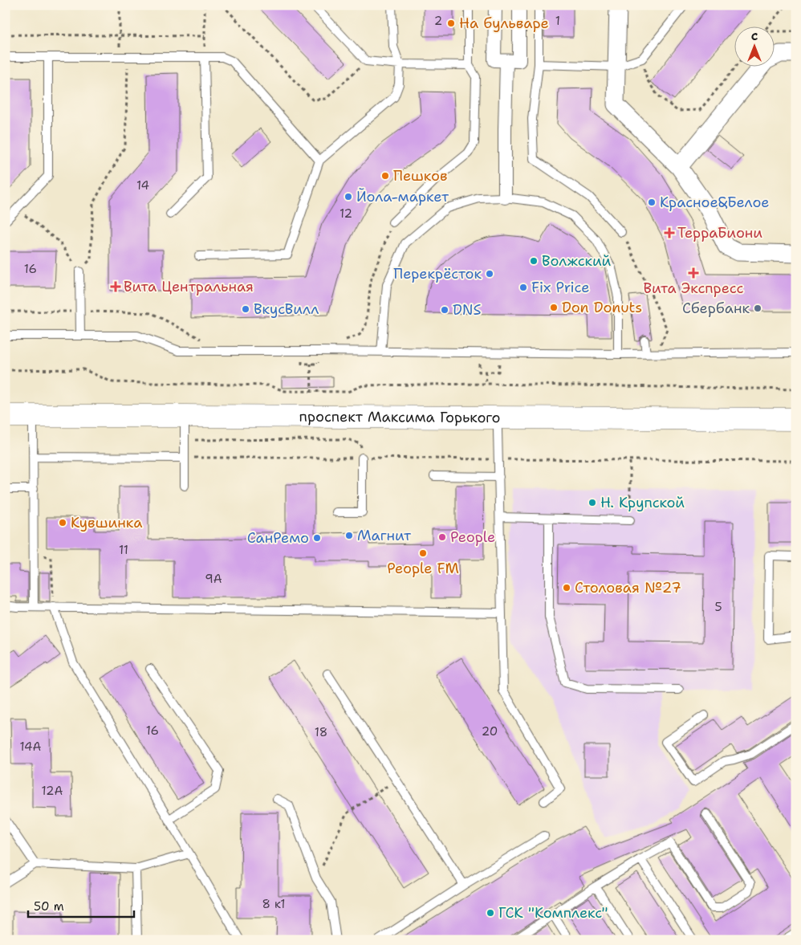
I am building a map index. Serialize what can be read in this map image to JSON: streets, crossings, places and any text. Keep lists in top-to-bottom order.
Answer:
{
  "streets": {
    "main road": ["проспект Максима Горького"]
  },
  "places": {
    "other": [
      "На бульваре",
      "Пешков",
      "Йола-маркет",
      "Красное&Белое",
      "Волжский",
      "Перекрёсток",
      "Fix Price",
      "Don Donuts",
      "Сбербанк",
      "ВкусВилл",
      "DNS",
      "Н. Крупской",
      "Кувшинка",
      "Магнит",
      "People",
      "СанРемо",
      "People FM",
      "Столовая №27",
      "ГСК \"Комплекс\""
    ],
    "health": ["ТерраБиони", "Вита Экспресс", "Вита Центральная"]
  },
  "house_numbers": [
    "2",
    "1",
    "14",
    "12",
    "16",
    "11",
    "9А",
    "5",
    "16",
    "20",
    "18",
    "14А",
    "12А",
    "8 к1"
  ],
  "scale_bar": "50 m",
  "north": "top"
}
